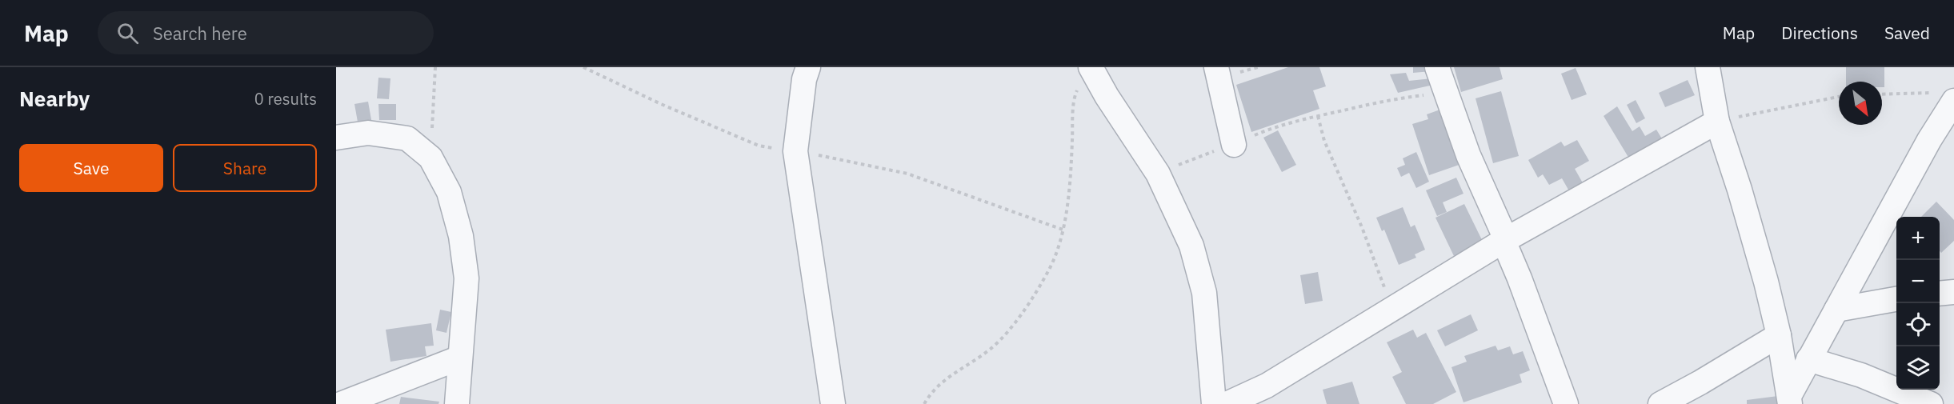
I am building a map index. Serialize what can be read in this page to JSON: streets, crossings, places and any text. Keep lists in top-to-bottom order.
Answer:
{
  "north": "bottom right",
  "page": {
    "header": "Map",
    "search": "Search here",
    "nav": ["Map", "Directions", "Saved"],
    "heading": ["Nearby", "0 results"],
    "buttons": ["Save", "Share"],
    "map_buttons": ["+", "−"]
  }
}
